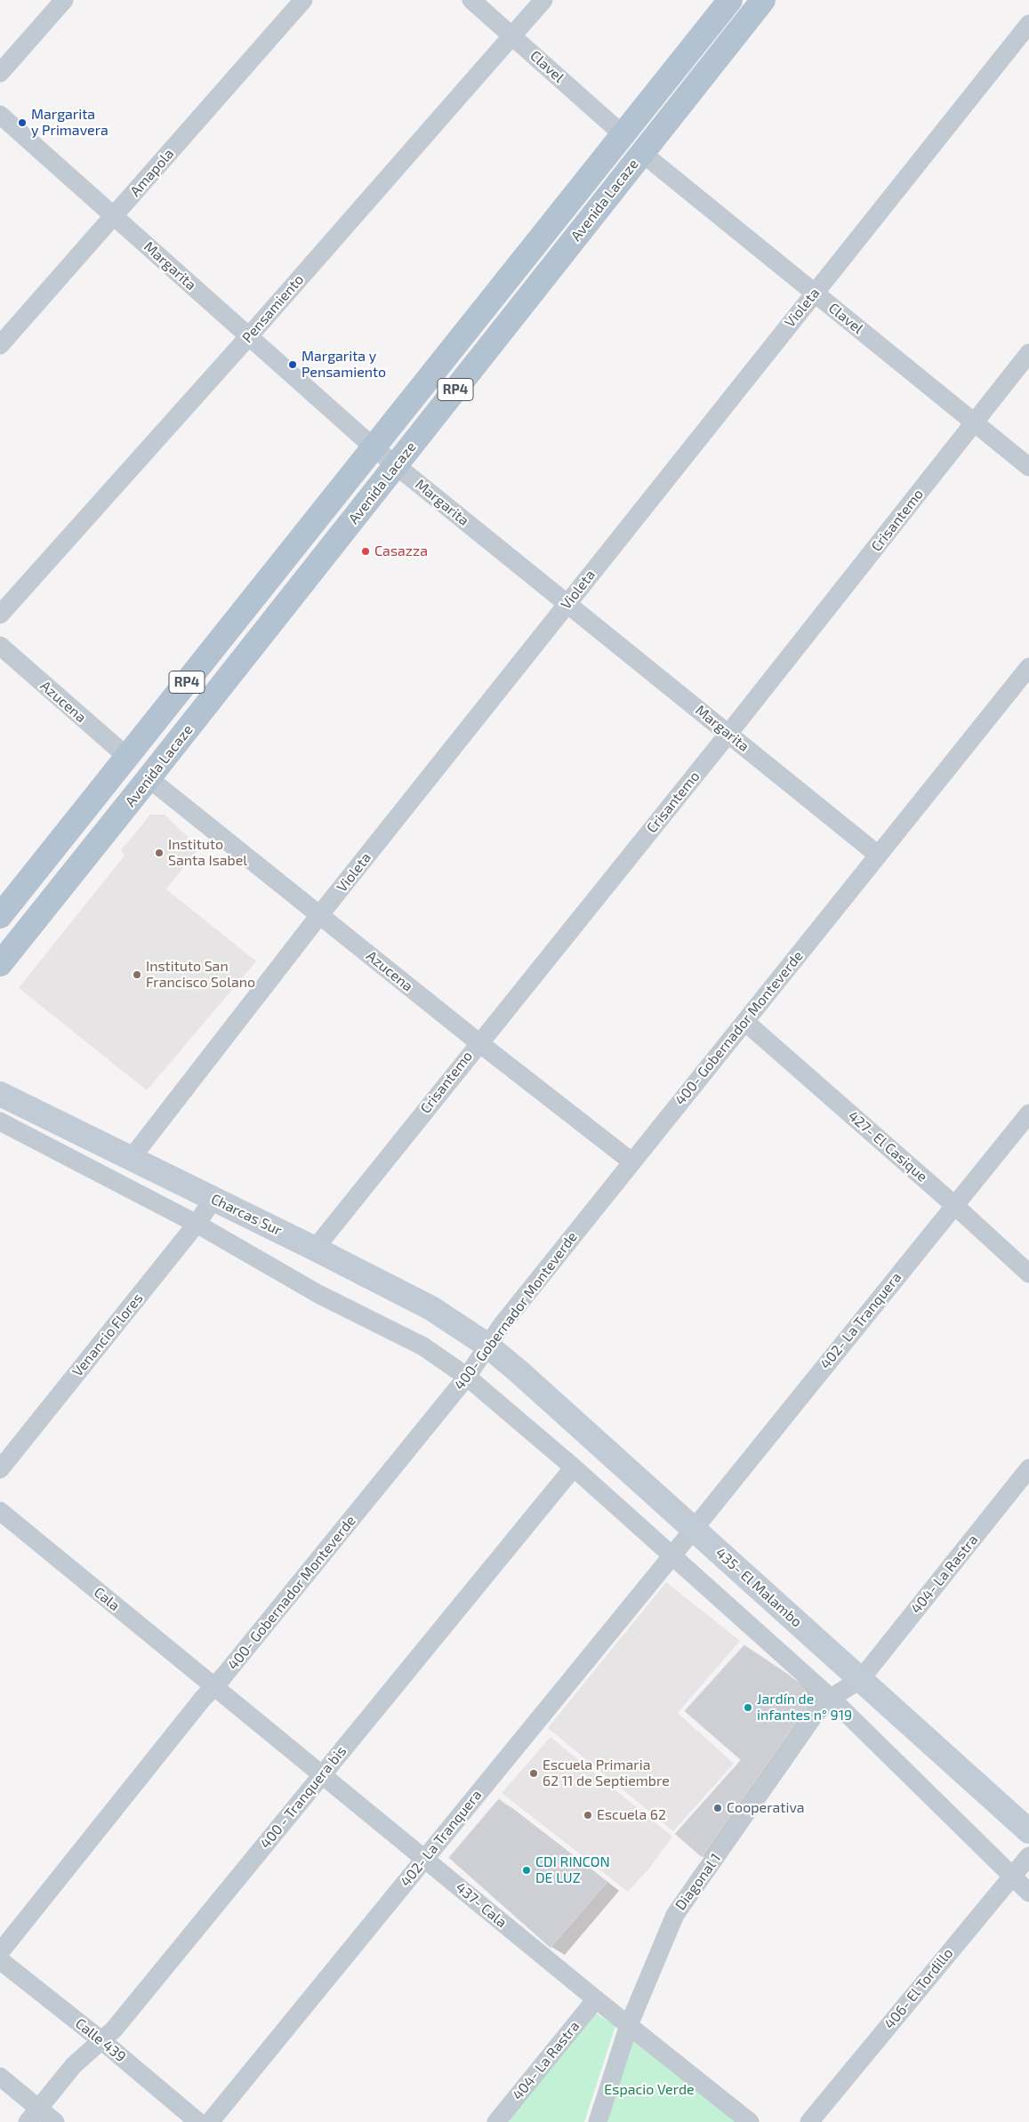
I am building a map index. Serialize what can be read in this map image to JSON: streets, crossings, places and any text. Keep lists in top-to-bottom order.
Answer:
{
  "streets": {
    "main road": [
      "Avenida Lacaze",
      "RP4",
      "Charcas Sur",
      "435- El Malambo"
    ],
    "street": [
      "Clavel",
      "Amapola",
      "Margarita",
      "Violeta",
      "Pensamiento",
      "Crisantemo",
      "Azucena",
      "400- Gobernador Monteverde",
      "427- El Casique",
      "402- La Tranquera",
      "Venancio Flores",
      "404- La Rastra",
      "Cala",
      "400 - Tranquera bis",
      "Diagonal 1",
      "437- Cala",
      "406- El Tordillo",
      "Calle 439"
    ]
  },
  "crossings": [
    ["Clavel", "Avenida Lacaze"],
    ["Clavel", "Violeta"],
    ["Clavel", "Pensamiento"],
    ["Clavel", "Crisantemo"],
    ["Amapola", "Margarita"],
    ["Avenida Lacaze", "Margarita"],
    ["Avenida Lacaze", "Azucena"],
    ["Margarita", "Violeta"],
    ["Margarita", "Pensamiento"],
    ["Margarita", "Crisantemo"],
    ["Margarita", "400- Gobernador Monteverde"],
    ["Violeta", "Azucena"],
    ["Violeta", "Charcas Sur"],
    ["Crisantemo", "Azucena"],
    ["Crisantemo", "Charcas Sur"],
    ["Azucena", "400- Gobernador Monteverde"],
    ["400- Gobernador Monteverde", "427- El Casique"],
    ["400- Gobernador Monteverde", "Charcas Sur"],
    ["400- Gobernador Monteverde", "435- El Malambo"],
    ["400- Gobernador Monteverde", "Cala"],
    ["400- Gobernador Monteverde", "437- Cala"],
    ["427- El Casique", "402- La Tranquera"],
    ["Charcas Sur", "Venancio Flores"],
    ["Charcas Sur", "435- El Malambo"],
    ["402- La Tranquera", "435- El Malambo"],
    ["402- La Tranquera", "437- Cala"],
    ["404- La Rastra", "435- El Malambo"],
    ["404- La Rastra", "Diagonal 1"],
    ["404- La Rastra", "437- Cala"],
    ["435- El Malambo", "Diagonal 1"],
    ["Cala", "437- Cala"],
    ["400 - Tranquera bis", "437- Cala"],
    ["400 - Tranquera bis", "Calle 439"],
    ["Diagonal 1", "437- Cala"]
  ],
  "parks": ["Espacio Verde"],
  "places": [
    "Margarita y Primavera",
    "Margarita y Pensamiento",
    "Casazza",
    "Instituto Santa Isabel",
    "Instituto San Francisco Solano",
    "Jardín de infantes n° 919",
    "Escuela Primaria 62 11 de Septiembre",
    "Cooperativa",
    "Escuela 62",
    "CDI RINCON DE LUZ"
  ]
}
